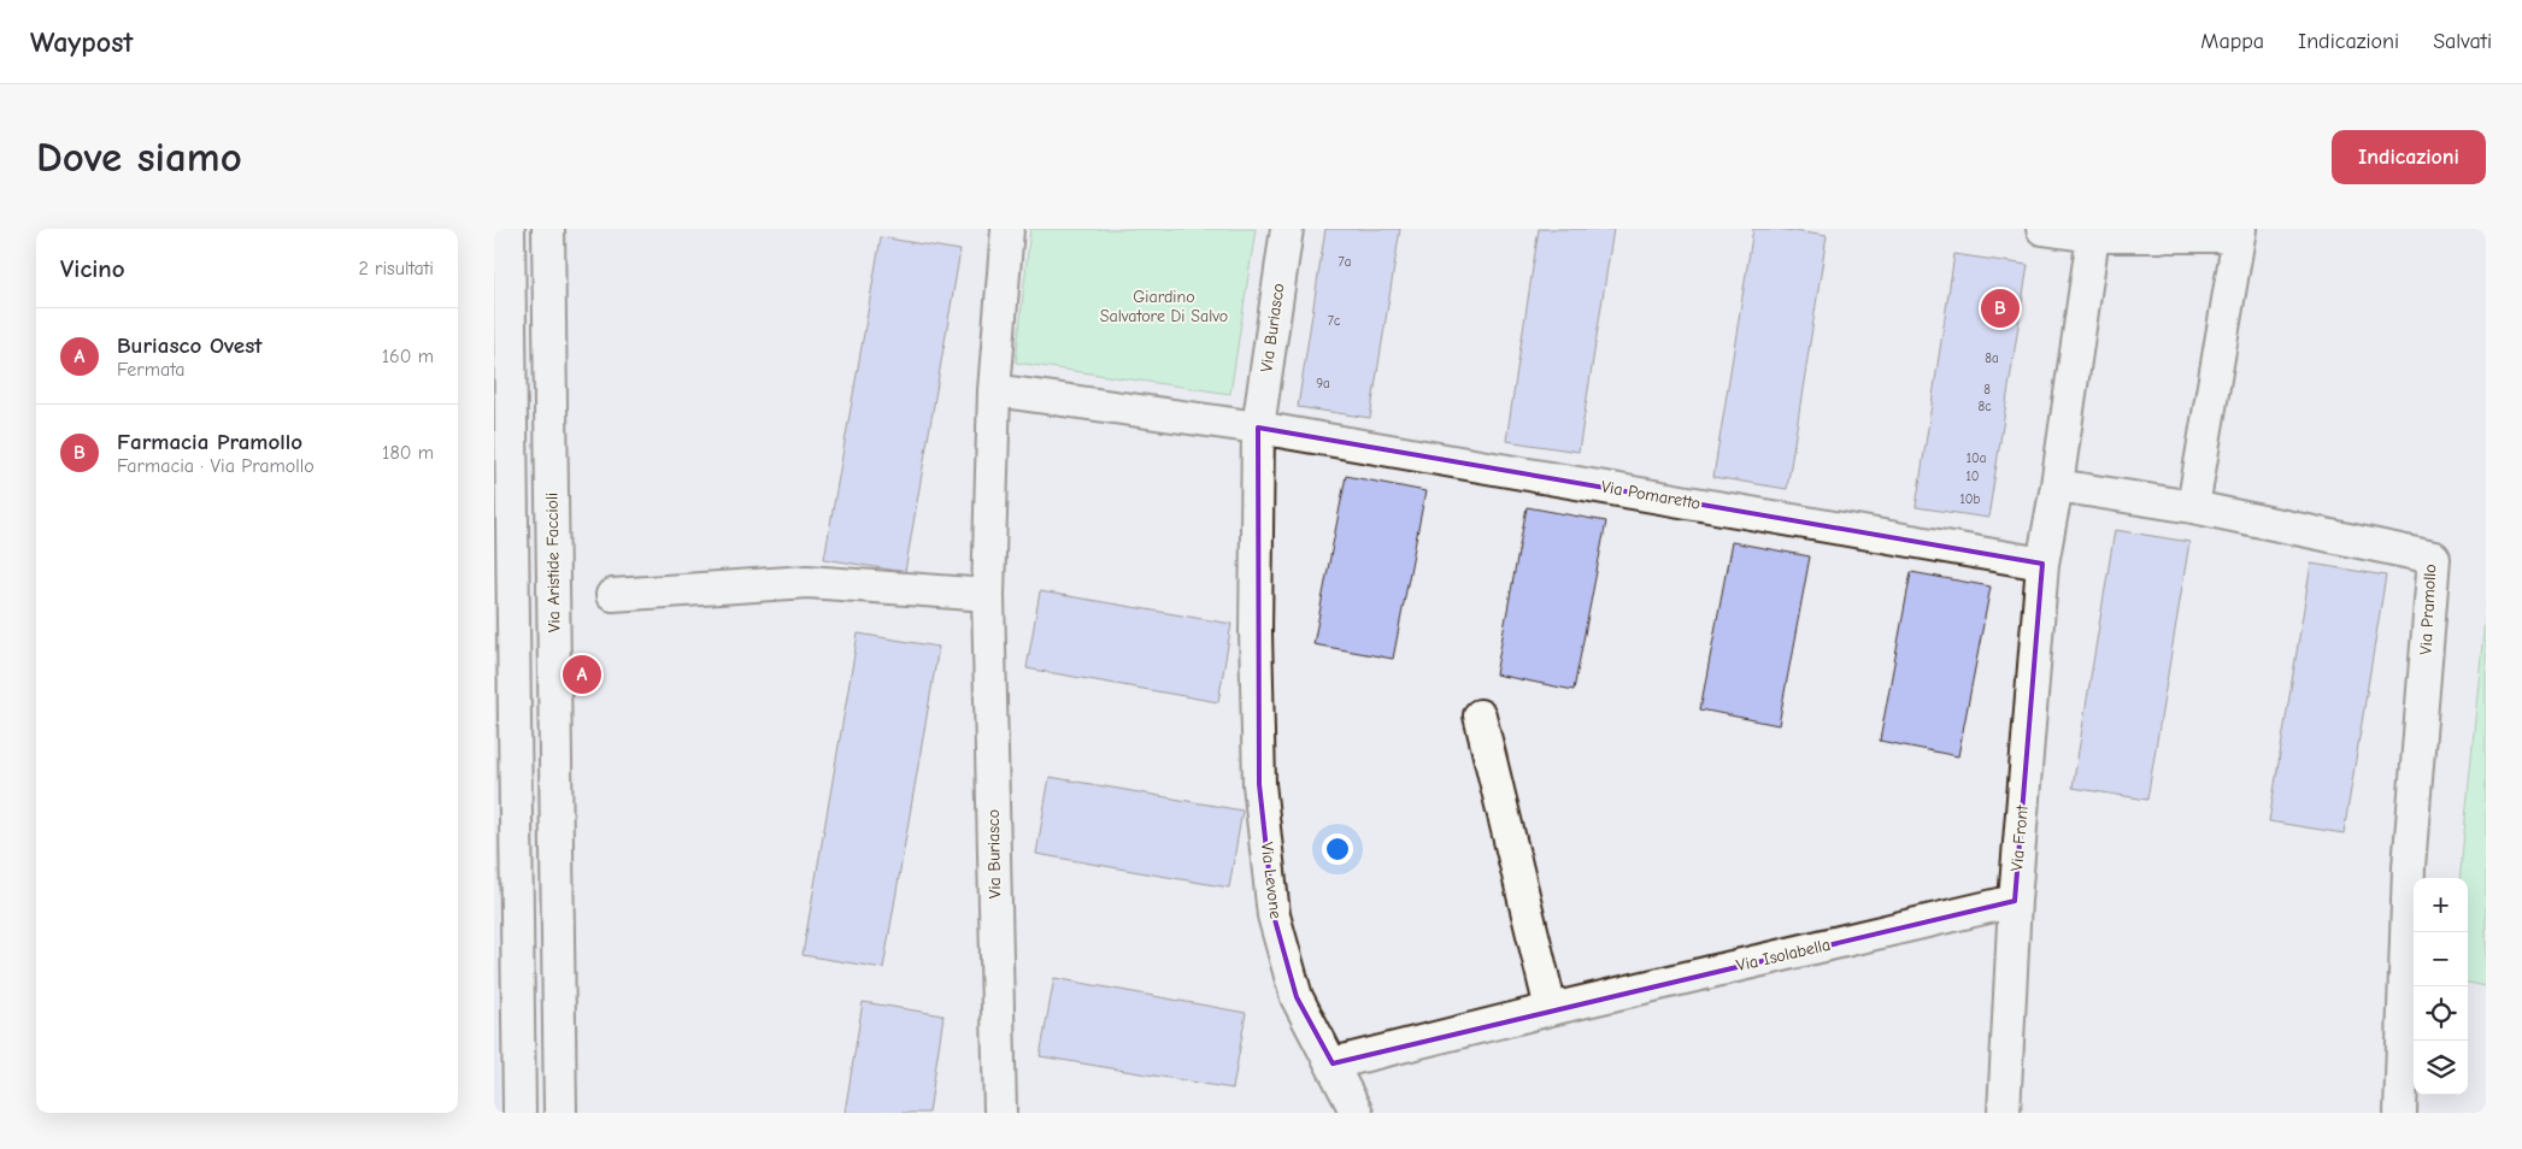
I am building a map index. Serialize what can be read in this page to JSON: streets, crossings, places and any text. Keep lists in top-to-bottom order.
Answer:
{
  "streets": {
    "street": [
      "Via Buriasco",
      "Via Pomaretto",
      "Via Aristide Faccioli",
      "Via Pramollo",
      "Via Front",
      "Via Levone",
      "Via Isolabella"
    ]
  },
  "crossings": [
    ["Via Buriasco", "Via Pomaretto"],
    ["Via Buriasco", "Via Levone"],
    ["Via Pomaretto", "Via Front"],
    ["Via Front", "Via Isolabella"],
    ["Via Levone", "Via Isolabella"]
  ],
  "parks": ["Giardino Salvatore Di Salvo"],
  "house_numbers": [
    "7a",
    "7c",
    "8a",
    "9a",
    "8",
    "8c",
    "10a",
    "10",
    "10b"
  ],
  "page": {
    "header": "Waypost",
    "nav": ["Mappa", "Indicazioni", "Salvati"],
    "buttons": "Indicazioni",
    "title": "Dove siamo",
    "heading": ["Vicino", "2 risultati"],
    "pins": ["B", "A"],
    "list": [
      {
        "mark": "A",
        "name": "Buriasco Ovest",
        "note": "Fermata",
        "value": "160 m"
      },
      {
        "mark": "B",
        "name": "Farmacia Pramollo",
        "note": "Farmacia · Via Pramollo",
        "value": "180 m"
      }
    ],
    "map_buttons": ["+", "−"]
  }
}
